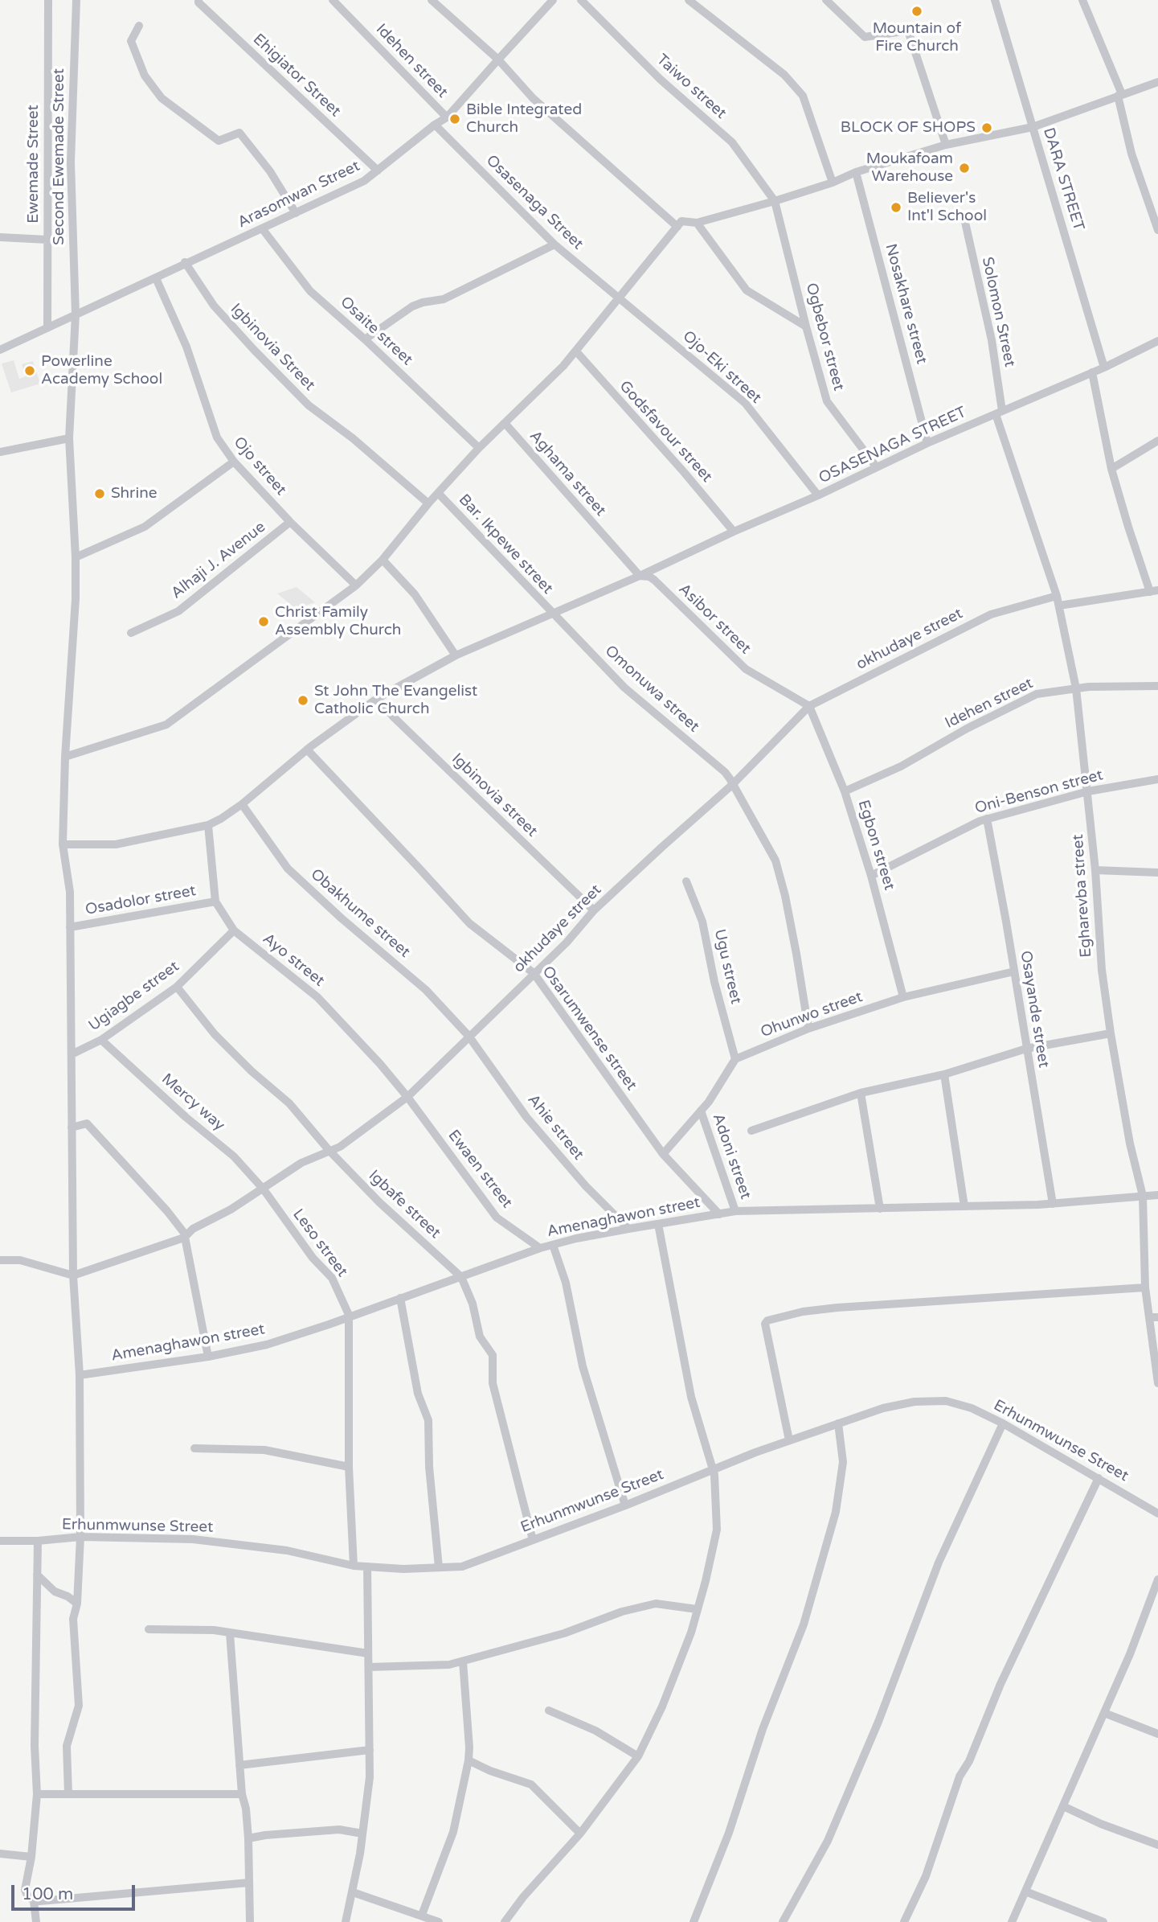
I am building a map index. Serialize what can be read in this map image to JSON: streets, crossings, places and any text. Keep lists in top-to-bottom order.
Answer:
{
  "streets": {
    "street": [
      "Idehen street",
      "Ehigiator Street",
      "Taiwo street",
      "Second Ewemade Street",
      "Ewemade Street",
      "DARA STREET",
      "Arasomwan Street",
      "Osasenaga Street",
      "Nosakhare street",
      "Solomon Street",
      "Osaite street",
      "Ogbebor street",
      "Igbinovia Street",
      "Ojo-Eki street",
      "Godsfavour street",
      "OSASENAGA STREET",
      "Ojo street",
      "Aghama street",
      "Bar. Ikpewe street",
      "Alhaji J. Avenue",
      "Asibor street",
      "okhudaye street",
      "Omonuwa street",
      "Oni-Benson street",
      "Igbinovia street",
      "Egbon street",
      "Egharevba street",
      "Osadolor street",
      "Obakhume street",
      "Ayo street",
      "Ugu street",
      "Ugiagbe street",
      "Osayande street",
      "Ohunwo street",
      "Osarumwense street",
      "Mercy way",
      "Ahie street",
      "Adoni street",
      "Ewaen street",
      "Igbafe street",
      "Amenaghawon street",
      "Leso street",
      "Erhunmwunse Street"
    ]
  },
  "crossings": [
    ["Idehen street", "Arasomwan Street"],
    ["Idehen street", "Egbon street"],
    ["Idehen street", "Egharevba street"],
    ["Ehigiator Street", "Arasomwan Street"],
    ["Taiwo street", "Ogbebor street"],
    ["Second Ewemade Street", "Arasomwan Street"],
    ["Second Ewemade Street", "okhudaye street"],
    ["Second Ewemade Street", "Osadolor street"],
    ["Second Ewemade Street", "Ugiagbe street"],
    ["Second Ewemade Street", "Amenaghawon street"],
    ["Second Ewemade Street", "Erhunmwunse Street"],
    ["Ewemade Street", "Arasomwan Street"],
    ["DARA STREET", "OSASENAGA STREET"],
    ["Arasomwan Street", "Osasenaga Street"],
    ["Arasomwan Street", "Osaite street"],
    ["Arasomwan Street", "Igbinovia Street"],
    ["Arasomwan Street", "Ojo street"],
    ["Osasenaga Street", "Ojo-Eki street"],
    ["Nosakhare street", "OSASENAGA STREET"],
    ["Solomon Street", "OSASENAGA STREET"],
    ["Solomon Street", "Egharevba street"],
    ["Ogbebor street", "OSASENAGA STREET"],
    ["Ojo-Eki street", "OSASENAGA STREET"],
    ["Godsfavour street", "OSASENAGA STREET"],
    ["OSASENAGA STREET", "Bar. Ikpewe street"],
    ["OSASENAGA STREET", "Asibor street"],
    ["OSASENAGA STREET", "Omonuwa street"],
    ["OSASENAGA STREET", "Igbinovia street"],
    ["OSASENAGA STREET", "Egharevba street"],
    ["Ojo street", "Alhaji J. Avenue"],
    ["Aghama street", "Asibor street"],
    ["Bar. Ikpewe street", "Omonuwa street"],
    ["Asibor street", "okhudaye street"],
    ["Asibor street", "Egbon street"],
    ["okhudaye street", "Omonuwa street"],
    ["okhudaye street", "Igbinovia street"],
    ["okhudaye street", "Egbon street"],
    ["okhudaye street", "Egharevba street"],
    ["okhudaye street", "Obakhume street"],
    ["okhudaye street", "Ayo street"],
    ["okhudaye street", "Osarumwense street"],
    ["okhudaye street", "Mercy way"],
    ["okhudaye street", "Ahie street"],
    ["okhudaye street", "Ewaen street"],
    ["okhudaye street", "Igbafe street"],
    ["okhudaye street", "Leso street"],
    ["Omonuwa street", "Ohunwo street"],
    ["Oni-Benson street", "Egbon street"],
    ["Oni-Benson street", "Egharevba street"],
    ["Oni-Benson street", "Osayande street"],
    ["Egbon street", "Ohunwo street"],
    ["Egharevba street", "Amenaghawon street"],
    ["Osadolor street", "Ayo street"],
    ["Obakhume street", "Ahie street"],
    ["Ayo street", "Ugiagbe street"],
    ["Ayo street", "Ewaen street"],
    ["Ugu street", "Ohunwo street"],
    ["Ugiagbe street", "Mercy way"],
    ["Ugiagbe street", "Igbafe street"],
    ["Osayande street", "Ohunwo street"],
    ["Osayande street", "Amenaghawon street"],
    ["Osarumwense street", "Amenaghawon street"],
    ["Mercy way", "Leso street"],
    ["Ahie street", "Amenaghawon street"],
    ["Adoni street", "Amenaghawon street"],
    ["Ewaen street", "Amenaghawon street"],
    ["Igbafe street", "Amenaghawon street"],
    ["Amenaghawon street", "Leso street"]
  ],
  "places": [
    "Mountain of Fire Church",
    "Bible Integrated Church",
    "BLOCK OF SHOPS",
    "Moukafoam Warehouse",
    "Believer's Int'l School",
    "Powerline Academy School",
    "Shrine",
    "Christ Family Assembly Church",
    "St John The Evangelist Catholic Church"
  ],
  "scale_bar": "100 m"
}
